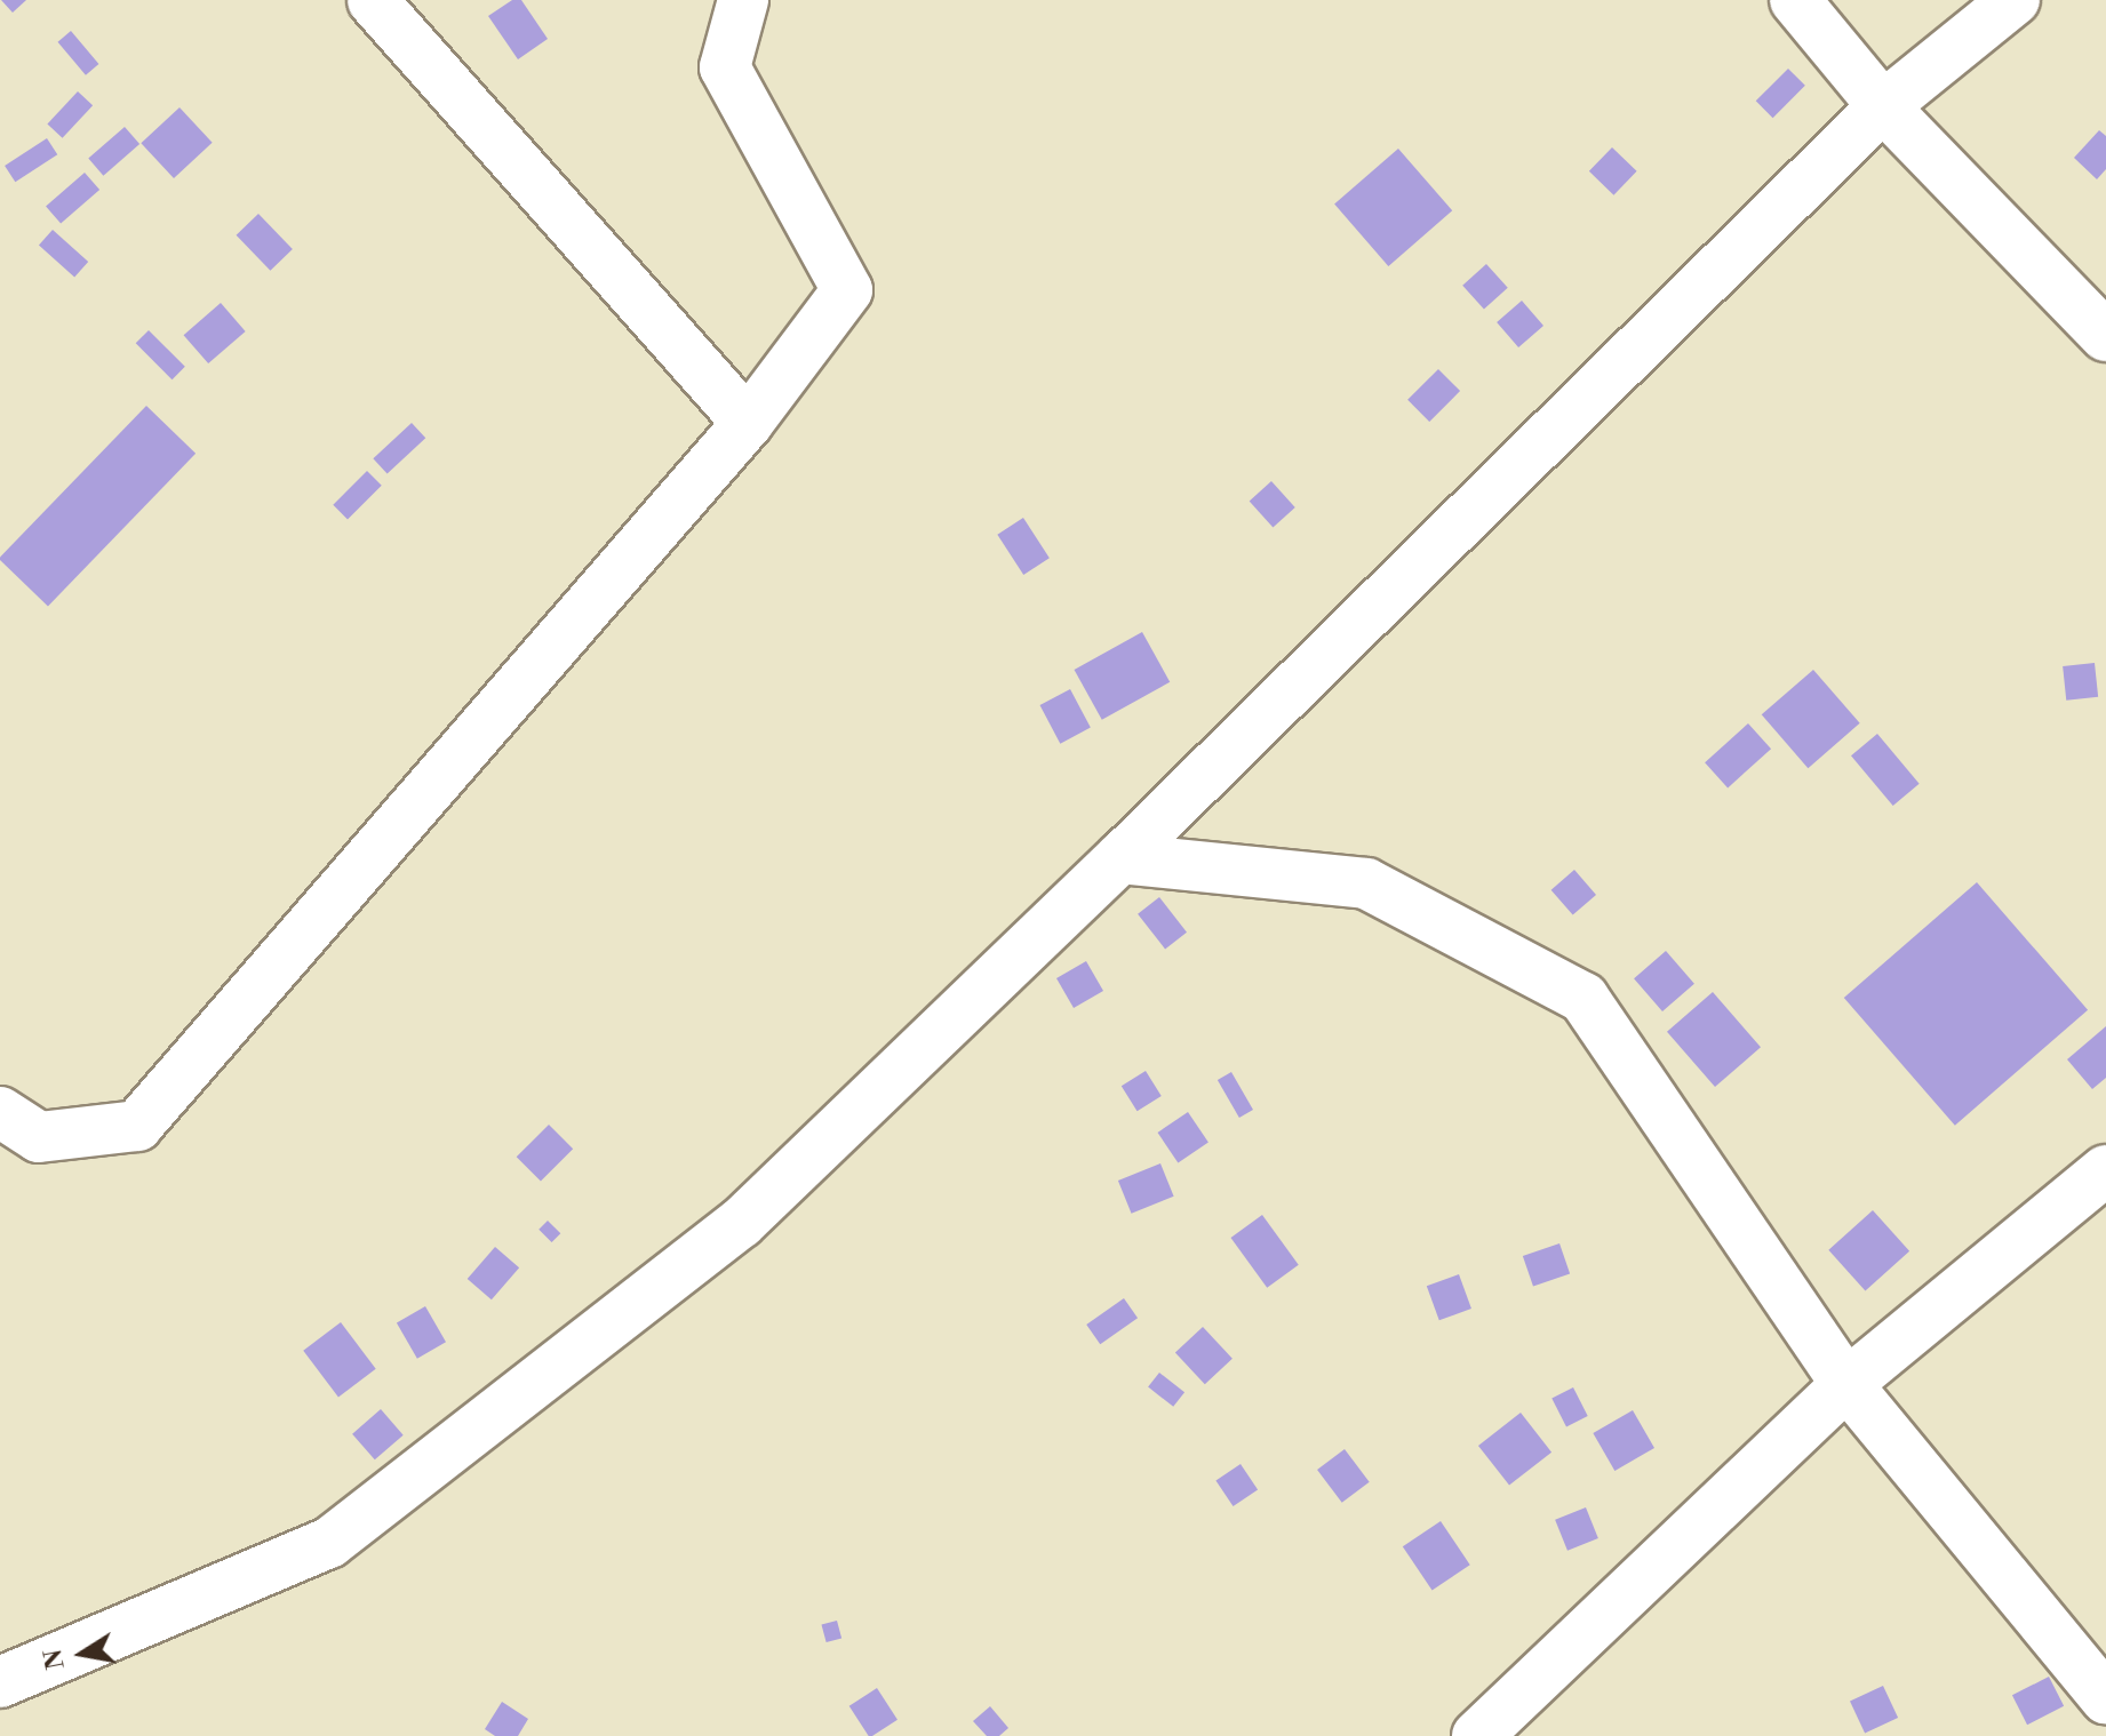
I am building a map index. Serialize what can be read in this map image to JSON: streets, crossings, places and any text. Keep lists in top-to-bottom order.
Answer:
{
  "north": "left"
}
